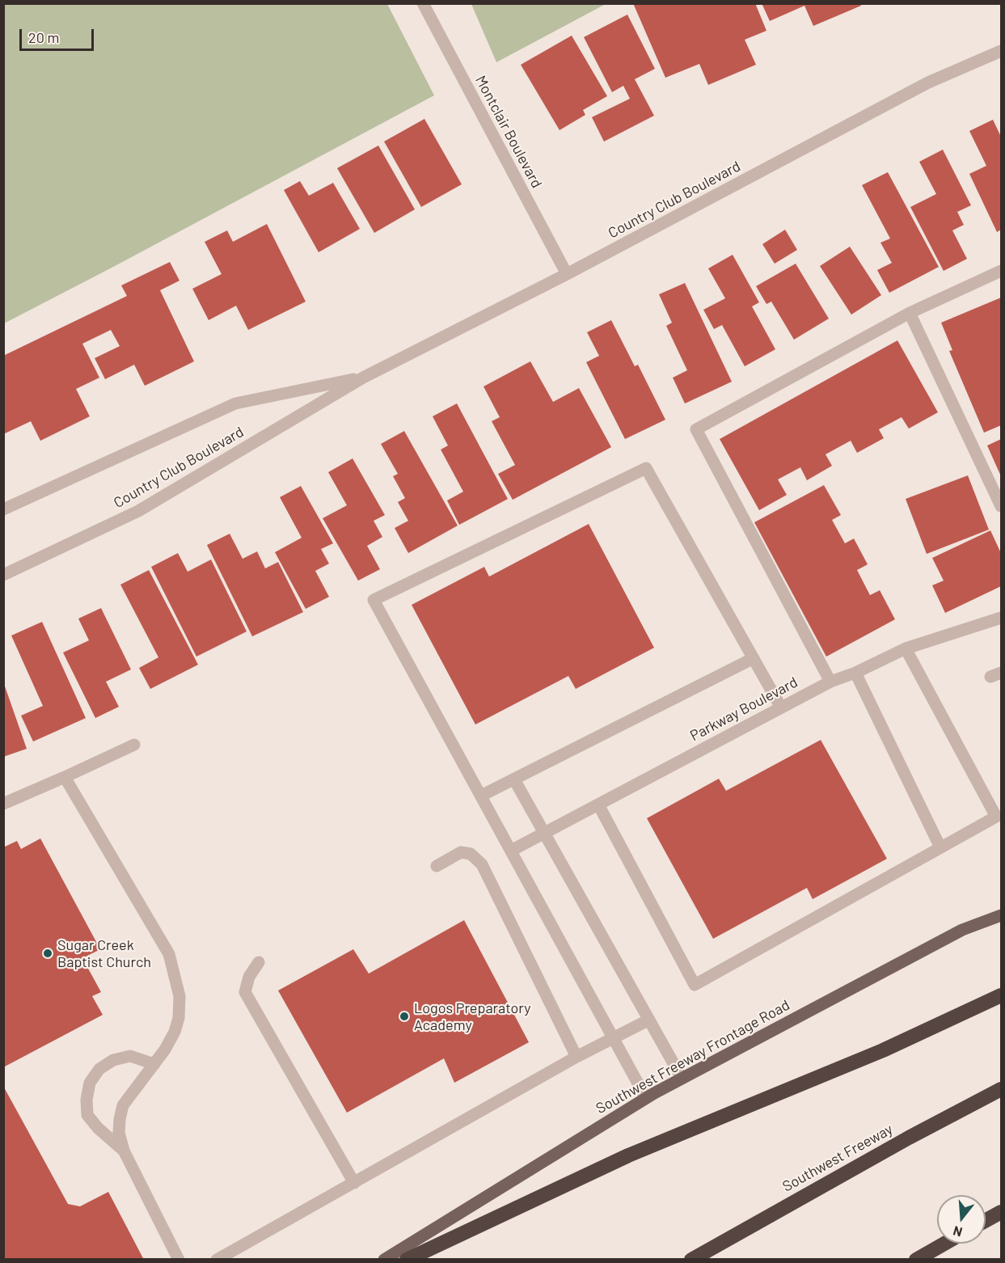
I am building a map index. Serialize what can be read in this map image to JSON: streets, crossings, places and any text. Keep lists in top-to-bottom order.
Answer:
{
  "streets": {
    "highway": ["Southwest Freeway"],
    "main road": ["Southwest Freeway Frontage Road"],
    "street": ["Montclair Boulevard", "Country Club Boulevard", "Parkway Boulevard"]
  },
  "crossings": [
    ["Montclair Boulevard", "Country Club Boulevard"]
  ],
  "places": ["Sugar Creek Baptist Church", "Logos Preparatory Academy"],
  "scale_bar": "20 m",
  "north": "bottom"
}
